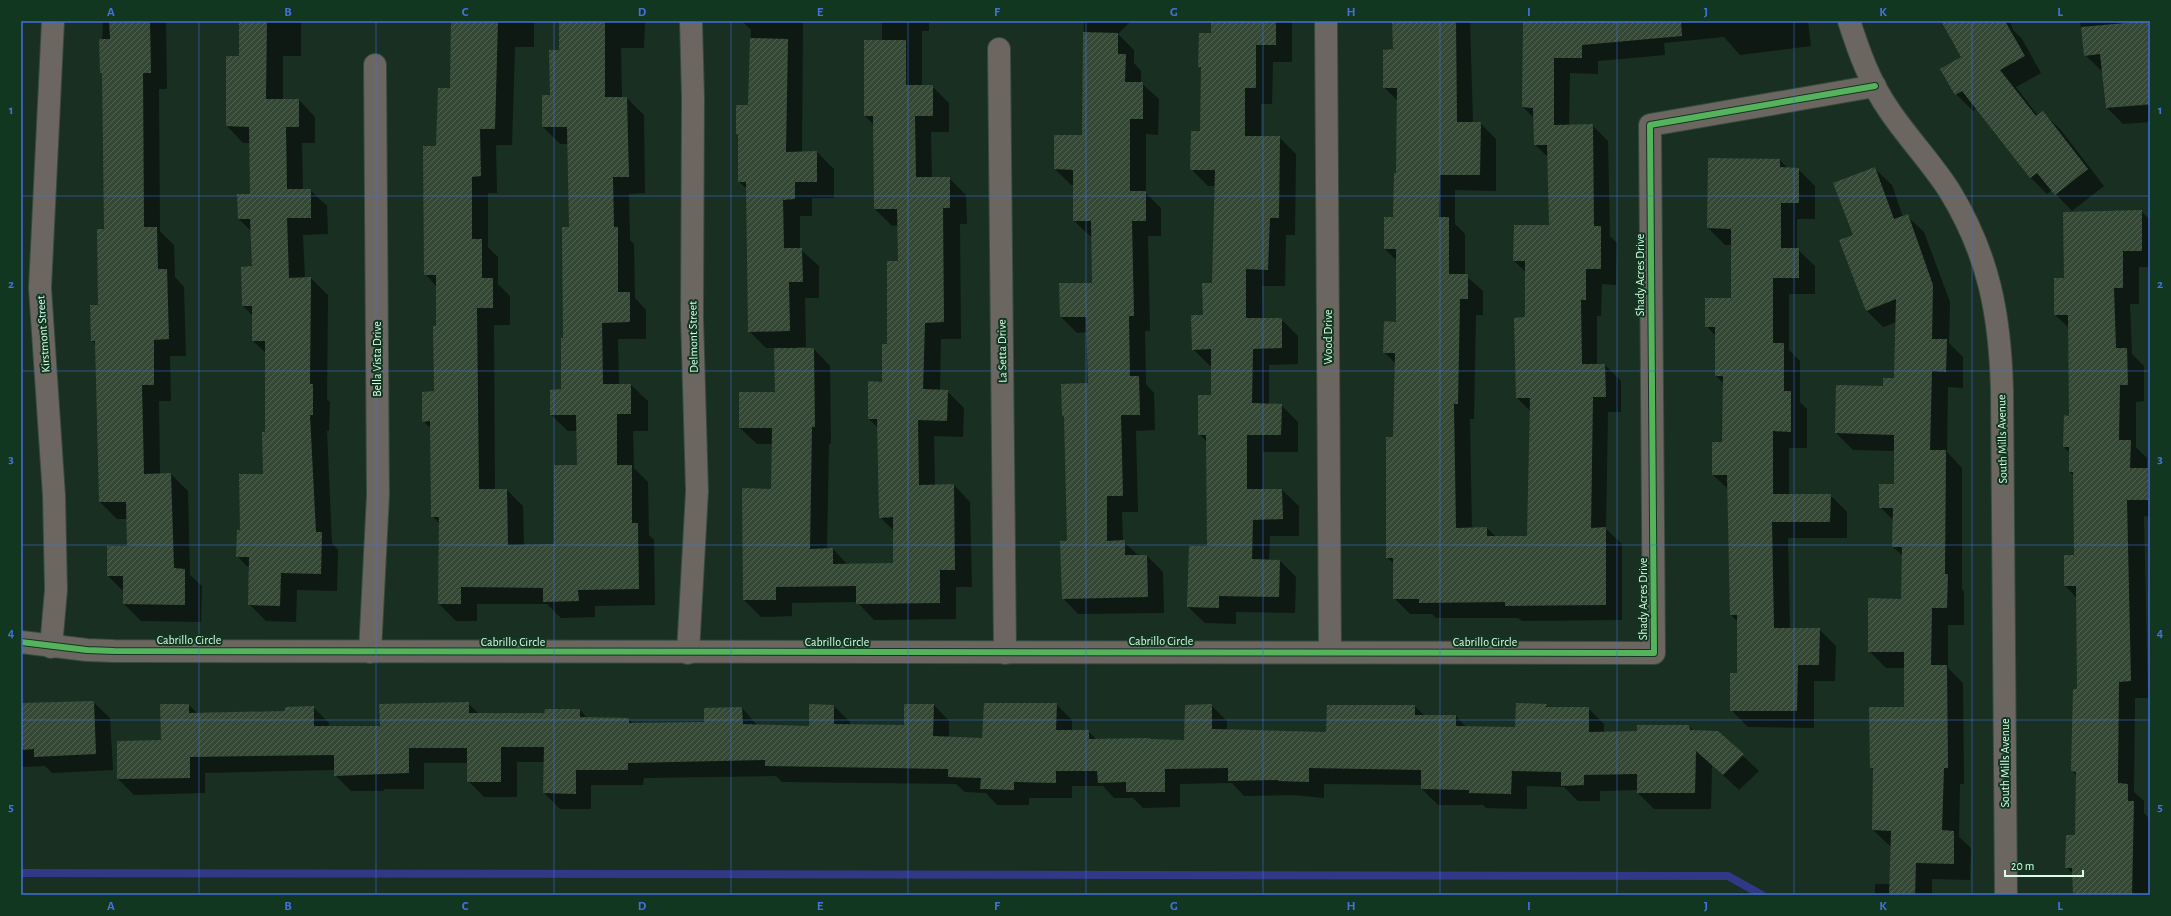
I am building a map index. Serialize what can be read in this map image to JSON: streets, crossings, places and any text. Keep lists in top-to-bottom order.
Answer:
{
  "streets": {
    "street": [
      "Shady Acres Drive",
      "Kirstmont Street",
      "Delmont Street",
      "Wood Drive",
      "La Setta Drive",
      "Bella Vista Drive",
      "South Mills Avenue",
      "Cabrillo Circle"
    ]
  },
  "crossings": [
    ["Shady Acres Drive", "South Mills Avenue"],
    ["Shady Acres Drive", "Cabrillo Circle"],
    ["Kirstmont Street", "Cabrillo Circle"],
    ["Delmont Street", "Cabrillo Circle"],
    ["Wood Drive", "Cabrillo Circle"],
    ["La Setta Drive", "Cabrillo Circle"],
    ["Bella Vista Drive", "Cabrillo Circle"]
  ],
  "scale_bar": "20 m",
  "grid": {
    "columns": [
      "A",
      "B",
      "C",
      "D",
      "E",
      "F",
      "G",
      "H",
      "I",
      "J",
      "K",
      "L"
    ],
    "rows": [
      "1",
      "2",
      "3",
      "4",
      "5"
    ]
  }
}
